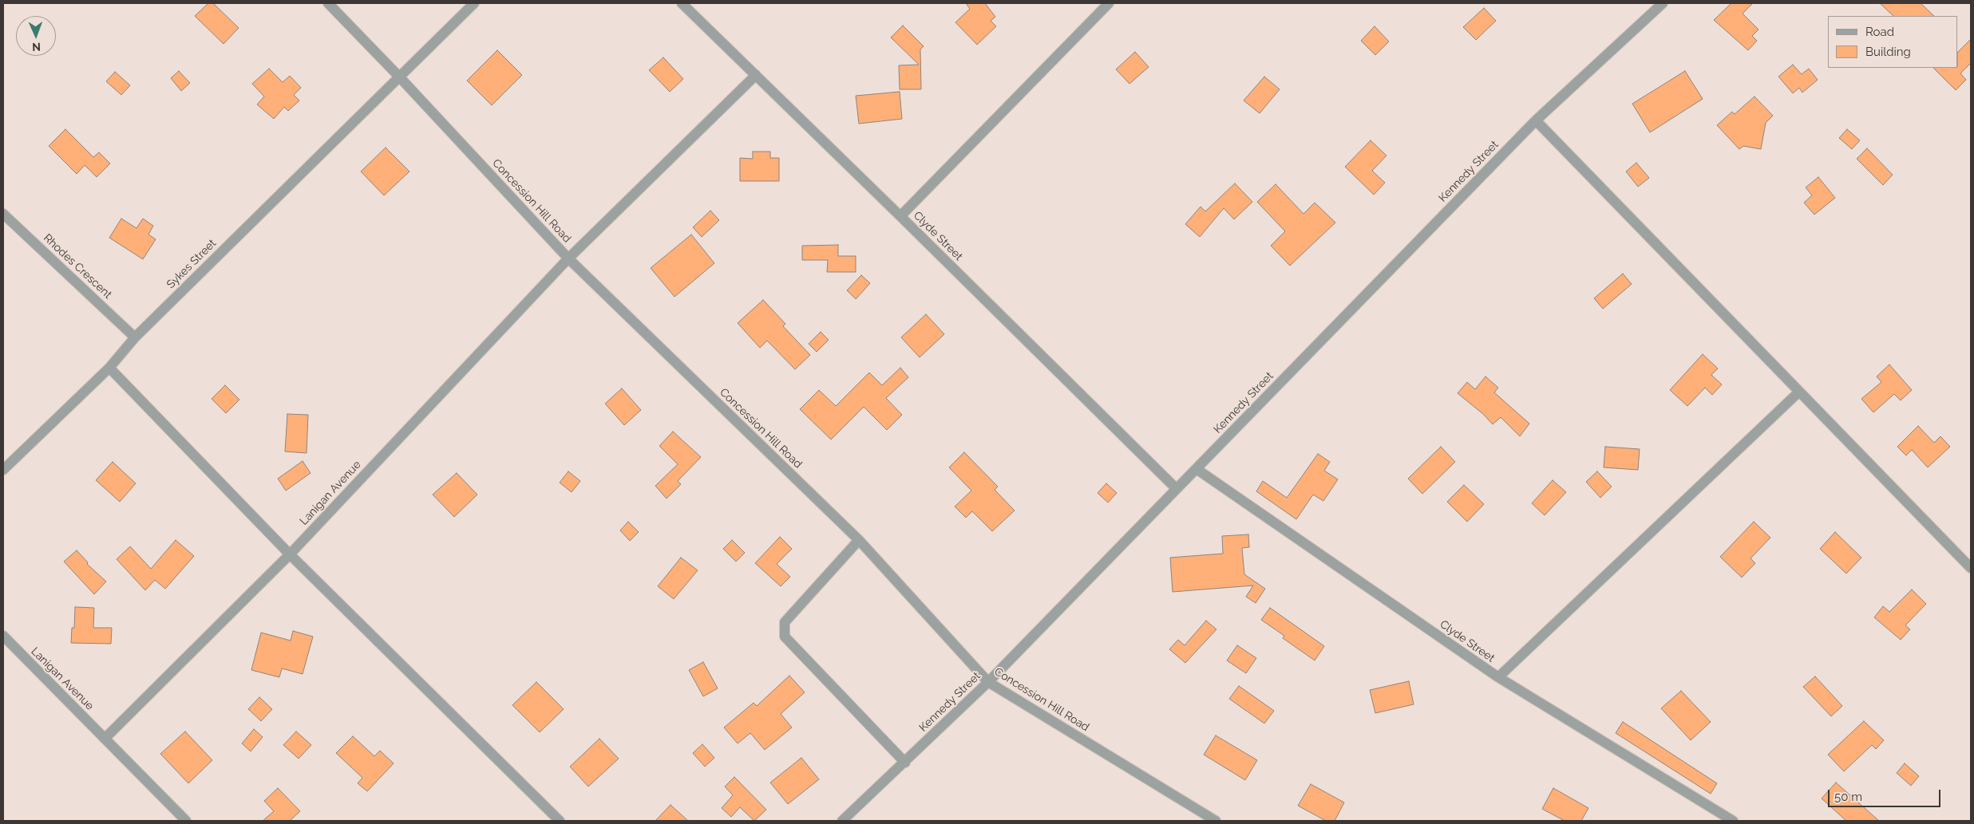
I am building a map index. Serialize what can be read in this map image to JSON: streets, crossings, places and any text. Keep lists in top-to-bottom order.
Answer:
{
  "streets": {
    "street": [
      "Kennedy Street",
      "Concession Hill Road",
      "Clyde Street",
      "Sykes Street",
      "Rhodes Crescent",
      "Lanigan Avenue"
    ]
  },
  "crossings": [
    ["Kennedy Street", "Concession Hill Road"],
    ["Kennedy Street", "Clyde Street"],
    ["Concession Hill Road", "Sykes Street"],
    ["Concession Hill Road", "Lanigan Avenue"],
    ["Clyde Street", "Lanigan Avenue"],
    ["Sykes Street", "Rhodes Crescent"]
  ],
  "legend": ["Road", "Building"],
  "scale_bar": "50 m",
  "north": "bottom"
}
